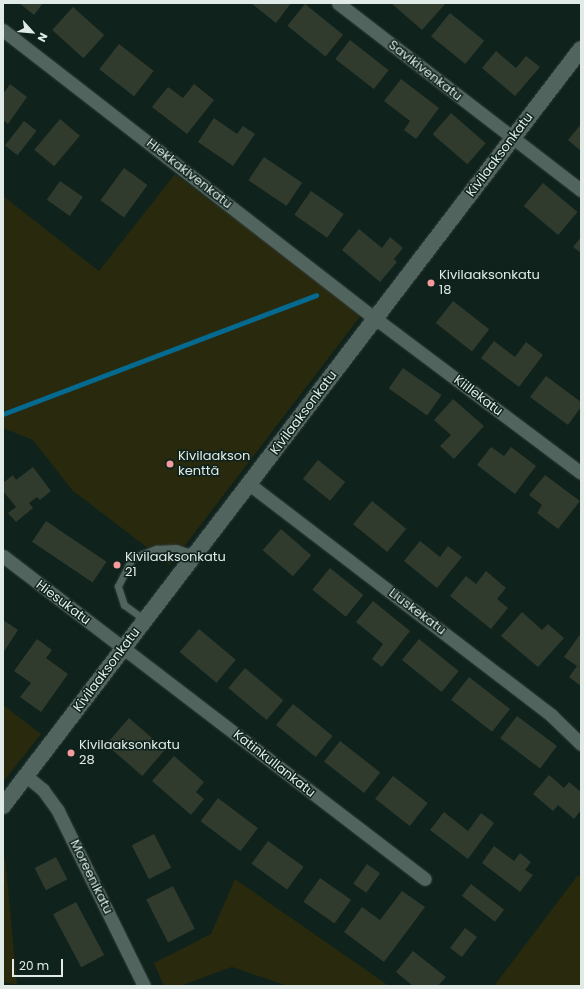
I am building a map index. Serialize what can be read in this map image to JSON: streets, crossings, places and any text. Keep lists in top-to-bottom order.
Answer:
{
  "streets": {
    "street": [
      "Savikivenkatu",
      "Kivilaaksonkatu",
      "Hiekkakivenkatu",
      "Kiillekatu",
      "Hiesukatu",
      "Liuskekatu",
      "Katinkullankatu",
      "Moreenikatu"
    ]
  },
  "crossings": [
    ["Savikivenkatu", "Kivilaaksonkatu"],
    ["Kivilaaksonkatu", "Hiekkakivenkatu"],
    ["Kivilaaksonkatu", "Kiillekatu"],
    ["Kivilaaksonkatu", "Hiesukatu"],
    ["Kivilaaksonkatu", "Liuskekatu"],
    ["Kivilaaksonkatu", "Katinkullankatu"],
    ["Kivilaaksonkatu", "Moreenikatu"],
    ["Hiekkakivenkatu", "Kiillekatu"],
    ["Hiesukatu", "Katinkullankatu"]
  ],
  "places": [
    "Kivilaaksonkatu 18",
    "Kivilaakson kenttä",
    "Kivilaaksonkatu 21",
    "Kivilaaksonkatu 28"
  ],
  "scale_bar": "20 m",
  "north": "bottom right"
}
